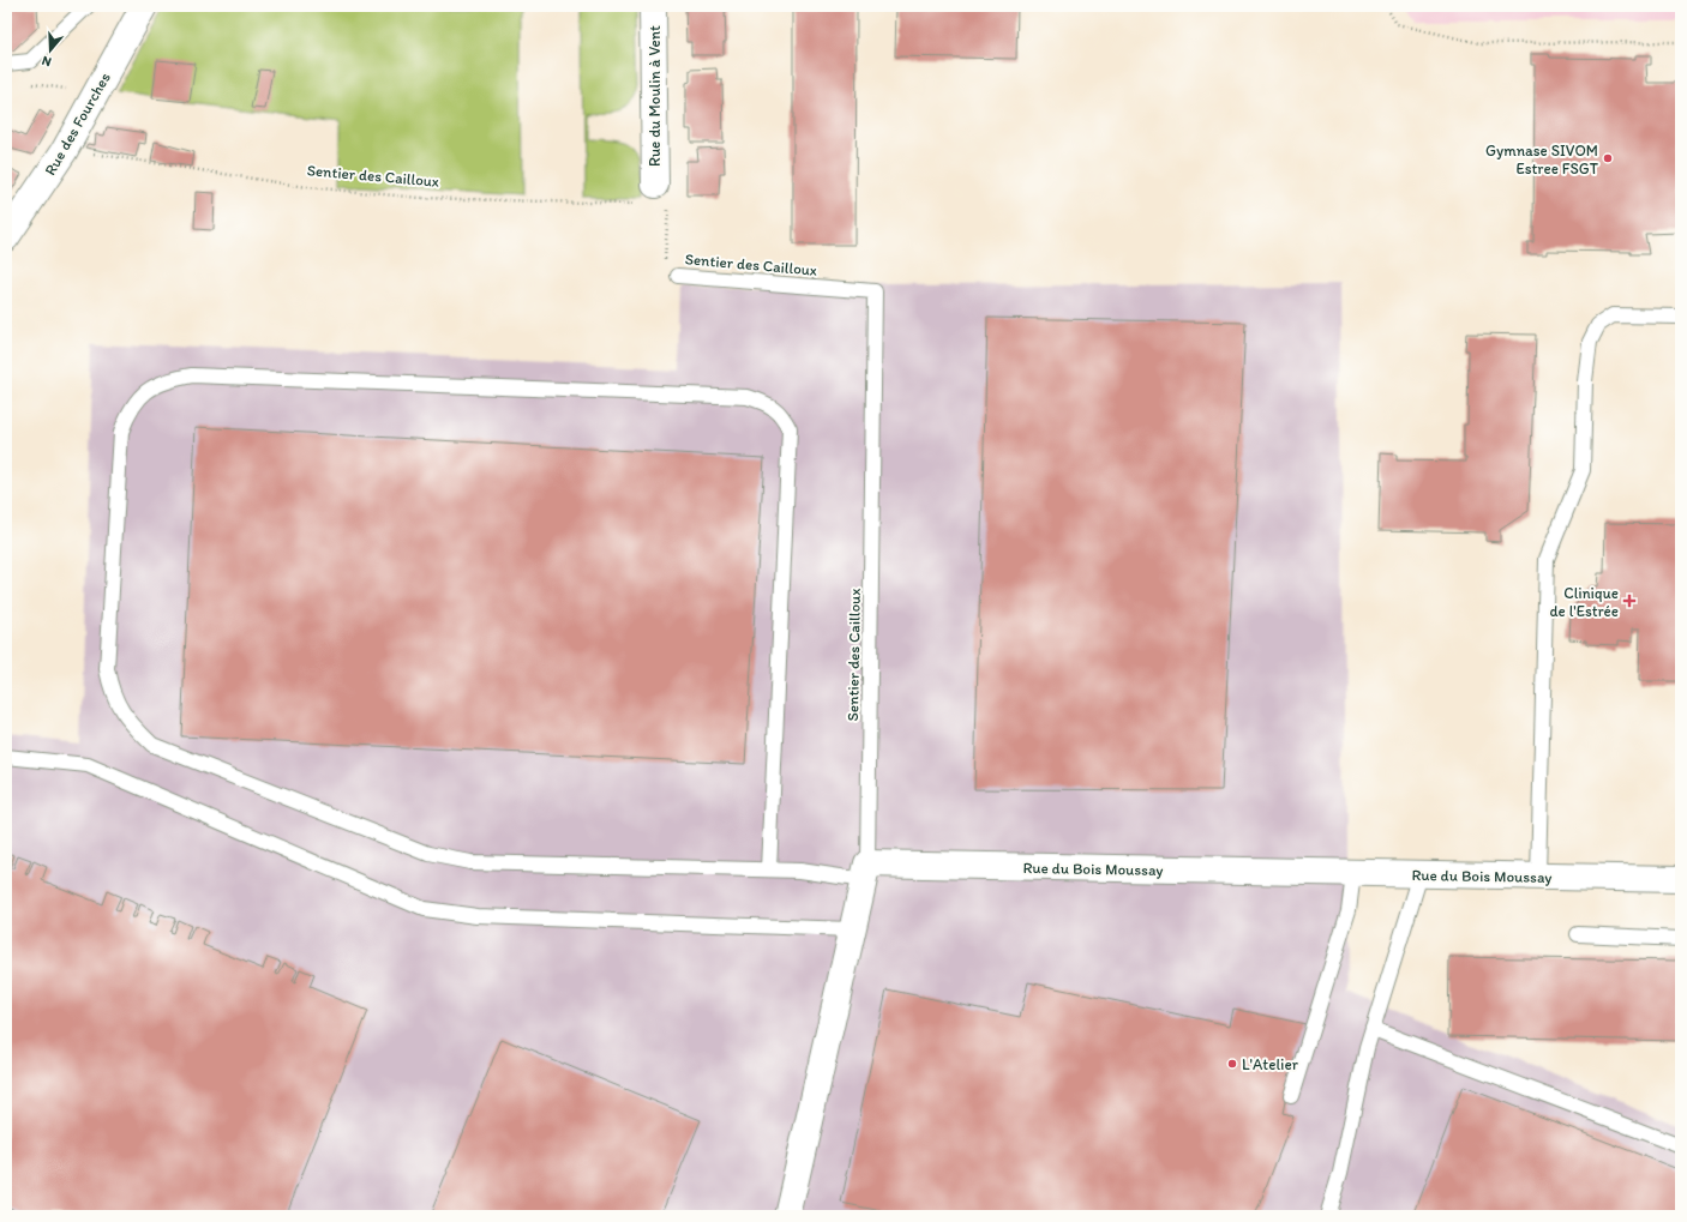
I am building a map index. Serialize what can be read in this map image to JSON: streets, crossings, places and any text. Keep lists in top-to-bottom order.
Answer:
{
  "streets": {
    "street": ["Rue du Moulin à Vent", "Rue des Fourches", "Rue du Bois Moussay"],
    "lane": ["Sentier des Cailloux"]
  },
  "crossings": [
    ["Rue du Moulin à Vent", "Sentier des Cailloux"],
    ["Rue des Fourches", "Sentier des Cailloux"],
    ["Sentier des Cailloux", "Rue du Bois Moussay"]
  ],
  "places": {
    "other": ["Gymnase SIVOM Estree FSGT", "L'Atelier"],
    "health": ["Clinique de l'Estrée"]
  },
  "north": "bottom"
}
